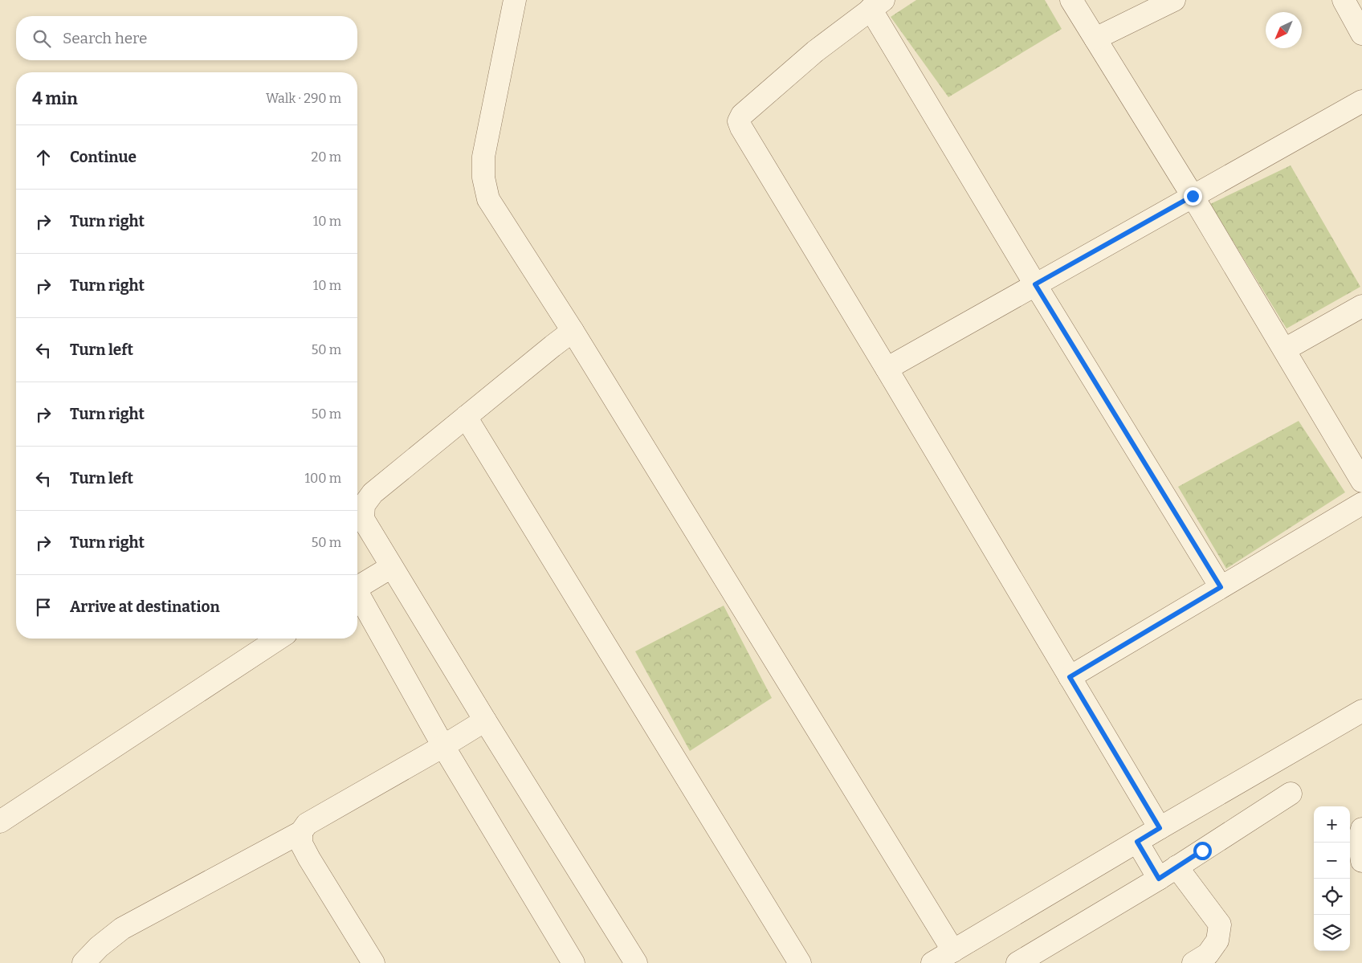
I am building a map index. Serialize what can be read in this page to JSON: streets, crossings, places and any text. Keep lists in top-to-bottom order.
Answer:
{
  "north": "bottom left",
  "page": {
    "search": "Search here",
    "heading": ["4 min", "Walk · 290 m"],
    "list": [
      ["Continue", "20 m"],
      ["Turn right", "10 m"],
      ["Turn right", "10 m"],
      ["Turn left", "50 m"],
      ["Turn right", "50 m"],
      ["Turn left", "100 m"],
      ["Turn right", "50 m"],
      "Arrive at destination"
    ],
    "map_buttons": ["+", "−"]
  }
}
